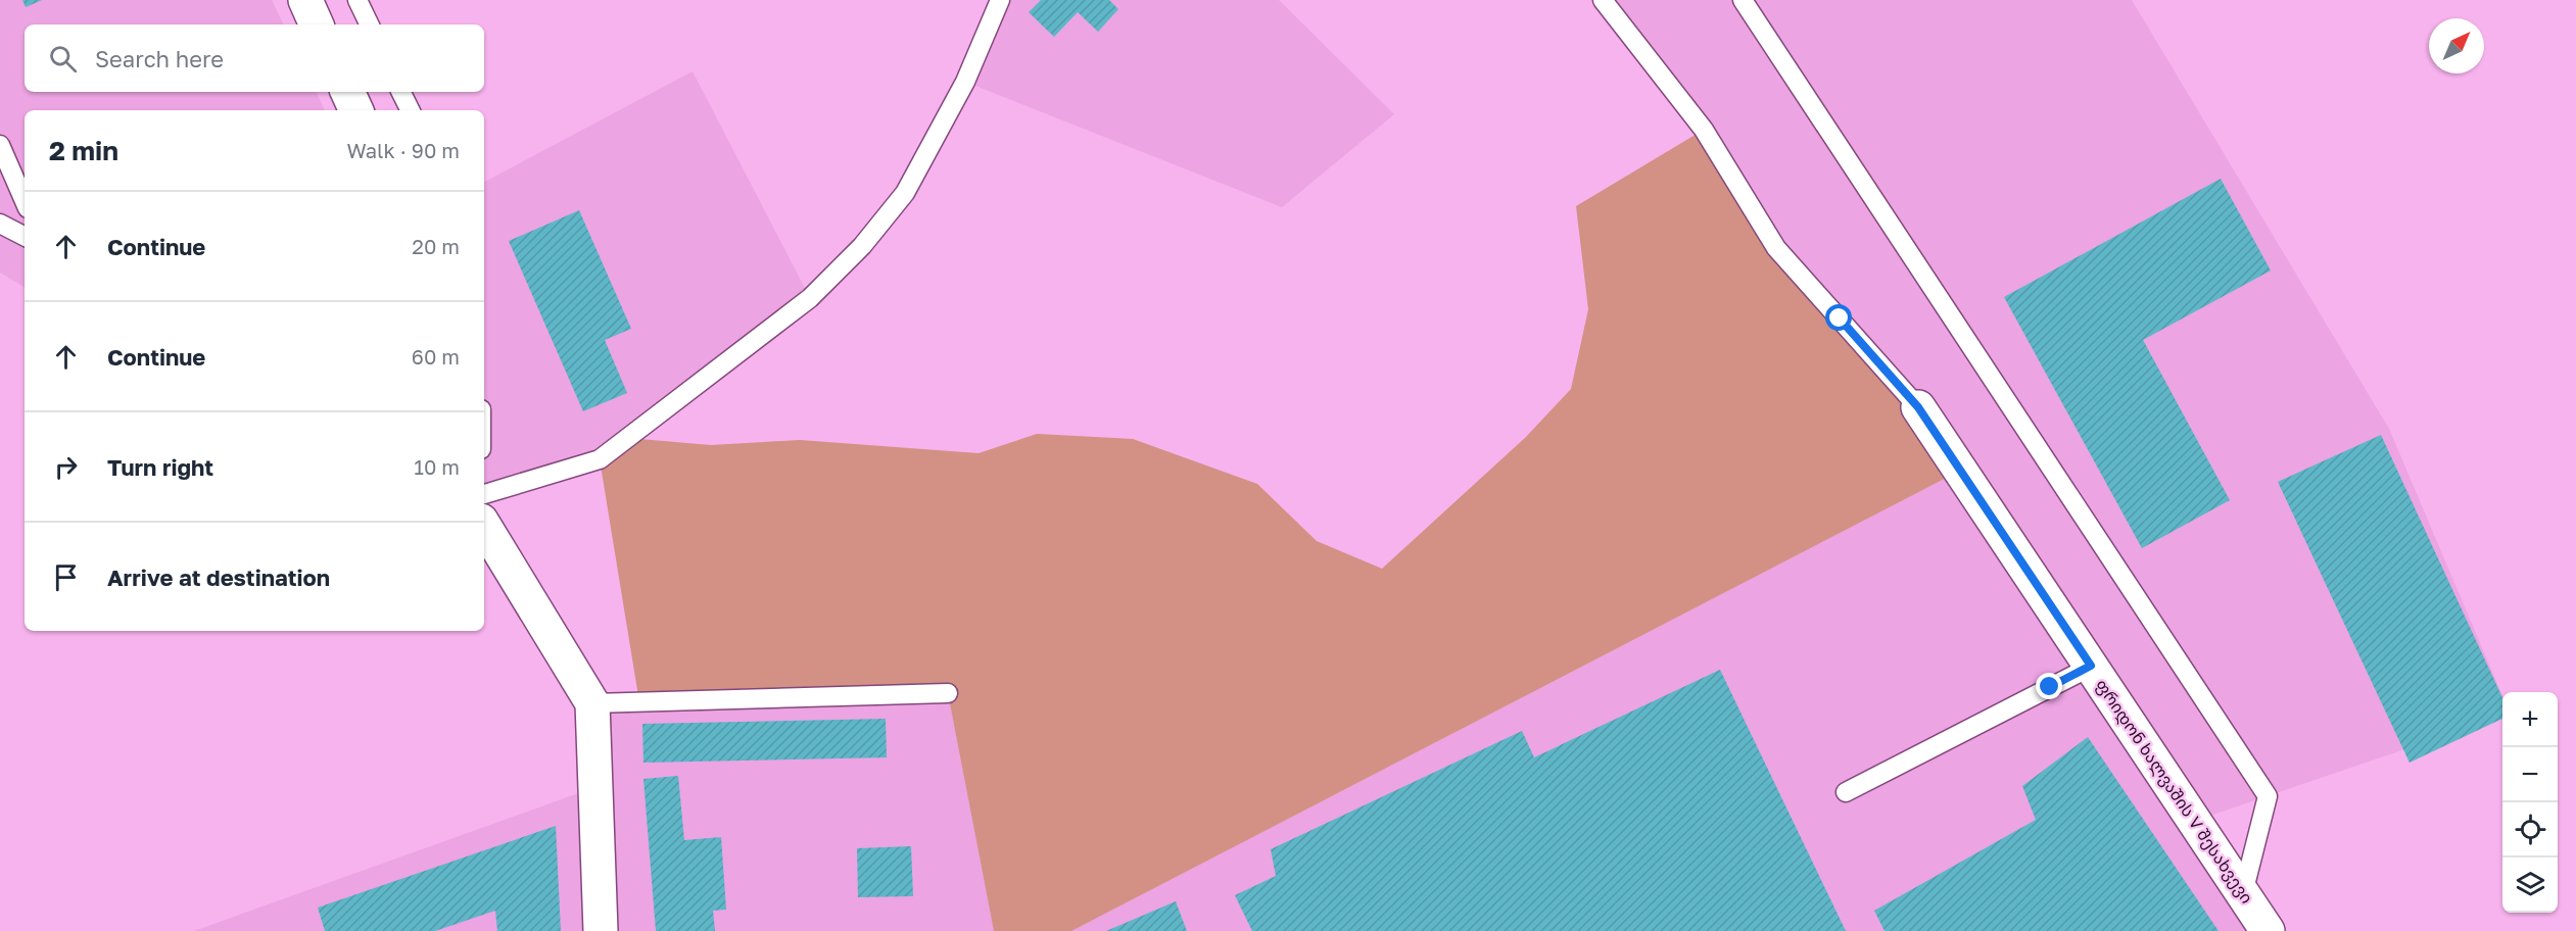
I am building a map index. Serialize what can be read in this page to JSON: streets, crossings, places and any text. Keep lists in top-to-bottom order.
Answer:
{
  "streets": {
    "street": ["ფრიდონ ხალვაშის V შესახვევი"]
  },
  "north": "top right",
  "page": {
    "search": "Search here",
    "heading": ["2 min", "Walk · 90 m"],
    "list": [
      ["Continue", "20 m"],
      ["Continue", "60 m"],
      ["Turn right", "10 m"],
      "Arrive at destination"
    ],
    "map_buttons": ["+", "−"]
  }
}
